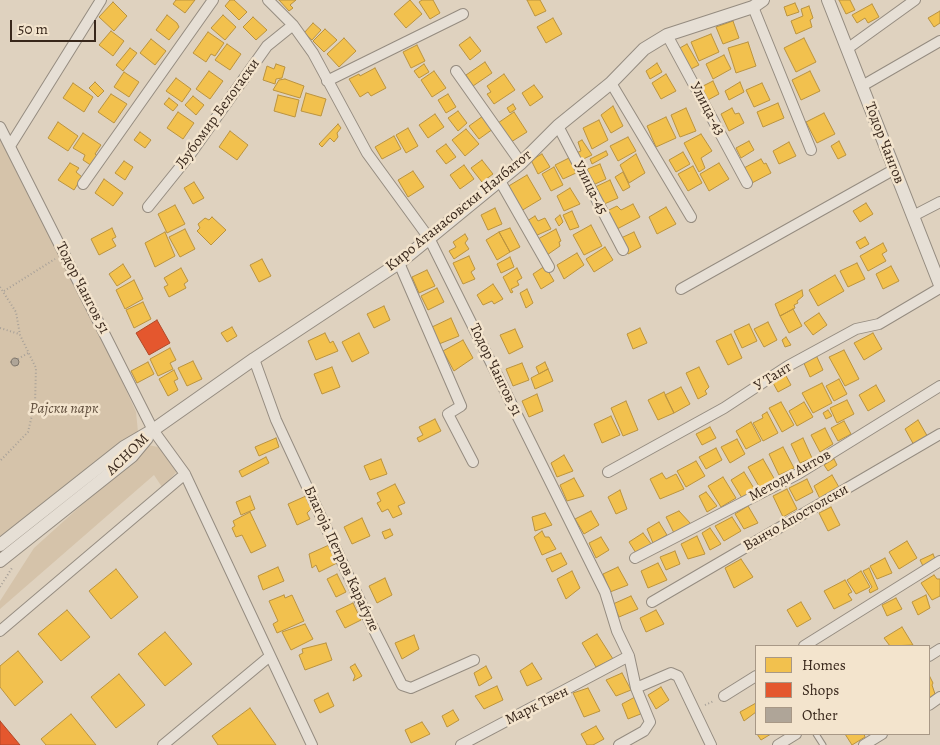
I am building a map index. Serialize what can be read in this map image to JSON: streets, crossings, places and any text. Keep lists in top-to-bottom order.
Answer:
{
  "streets": {
    "street": [
      "Улица-43",
      "Љубомир Белогаски",
      "Тодор Чангов",
      "Улица-45",
      "Киро Атанасовски Налбатот",
      "Тодор Чангов 51",
      "У Тант",
      "АСНОМ",
      "Методи Антов",
      "Ванчо Апостолски",
      "Благоја Петров Караѓуле",
      "Марк Твен"
    ]
  },
  "crossings": [
    ["Улица-43", "Киро Атанасовски Налбатот"],
    ["Љубомир Белогаски", "Тодор Чангов 51"],
    ["Тодор Чангов", "У Тант"],
    ["Улица-45", "Киро Атанасовски Налбатот"],
    ["Киро Атанасовски Налбатот", "Тодор Чангов 51"],
    ["Киро Атанасовски Налбатот", "АСНОМ"],
    ["Киро Атанасовски Налбатот", "Благоја Петров Караѓуле"],
    ["Тодор Чангов 51", "АСНОМ"],
    ["Тодор Чангов 51", "Марк Твен"]
  ],
  "parks": ["Рајски парк"],
  "legend": ["Homes", "Shops", "Other"],
  "scale_bar": "50 m"
}
